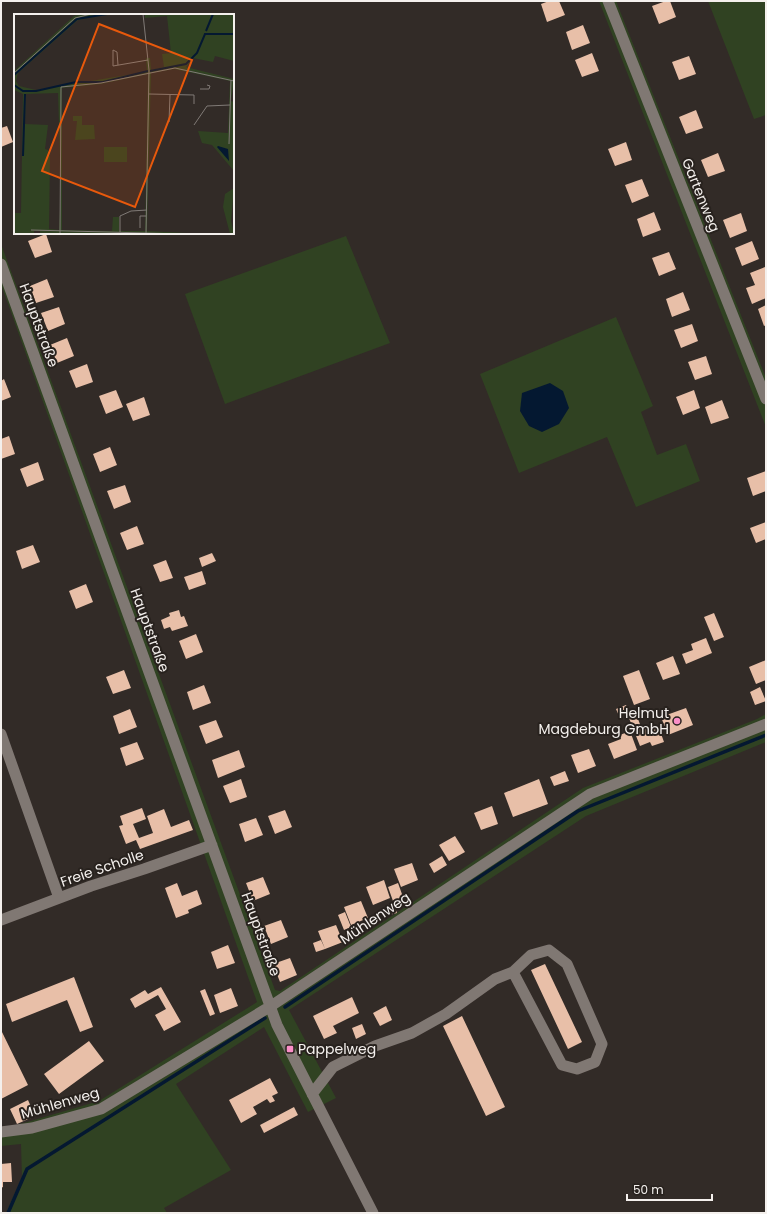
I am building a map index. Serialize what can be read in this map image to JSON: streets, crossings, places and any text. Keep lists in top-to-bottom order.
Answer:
{
  "streets": {
    "street": [
      "Gartenweg",
      "Hauptstraße",
      "Freie Scholle",
      "Mühlenweg"
    ]
  },
  "crossings": [
    ["Hauptstraße", "Freie Scholle"],
    ["Hauptstraße", "Mühlenweg"]
  ],
  "places": {
    "other": ["Helmut Magdeburg GmbH"],
    "transit": ["Pappelweg"]
  },
  "scale_bar": "50 m"
}
